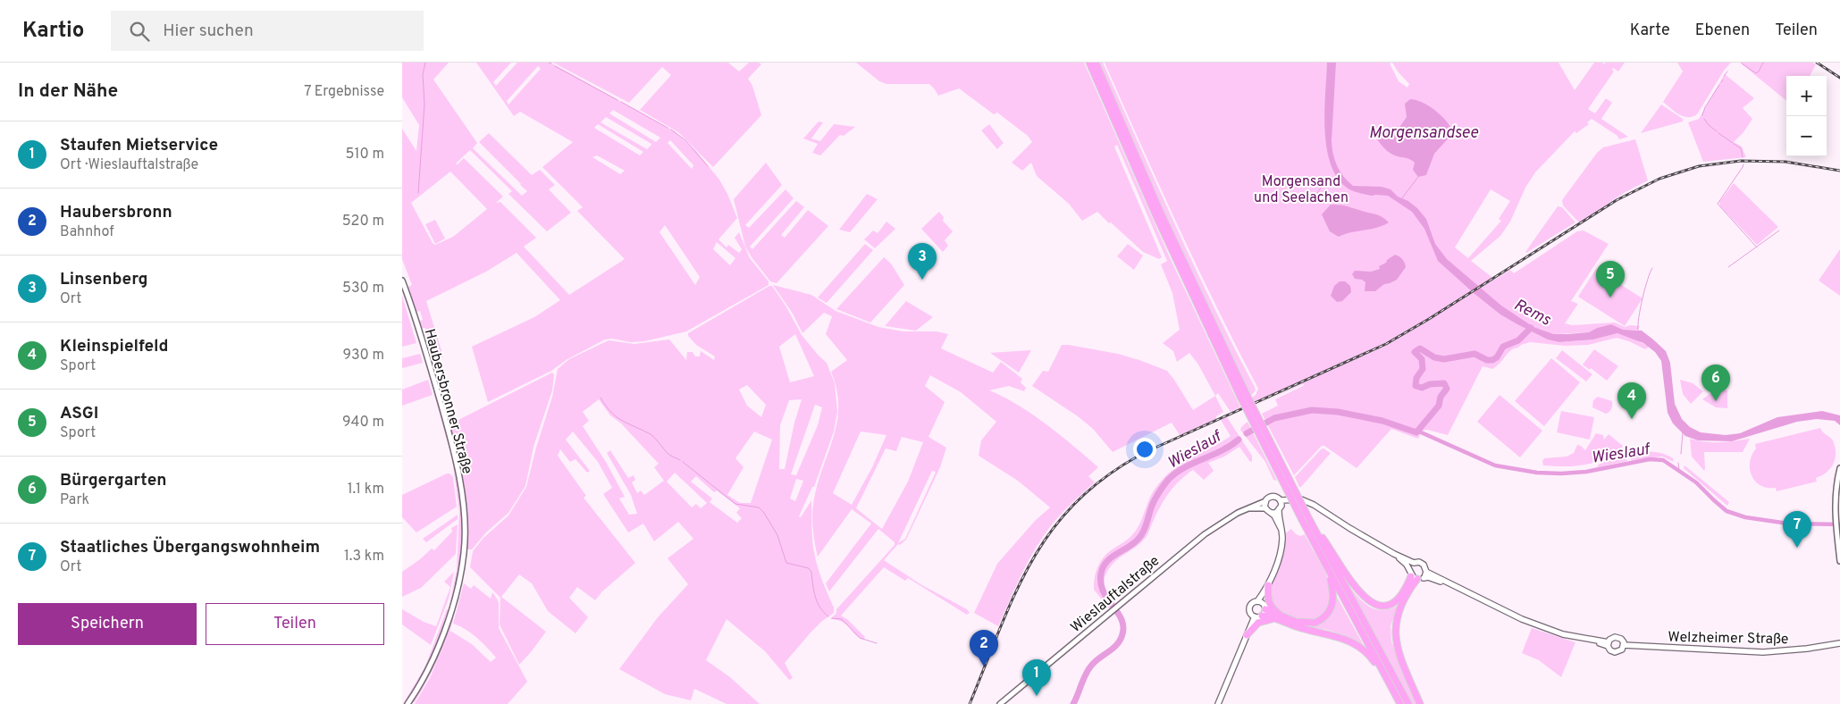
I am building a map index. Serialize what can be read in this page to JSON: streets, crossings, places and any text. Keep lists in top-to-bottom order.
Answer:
{
  "streets": {
    "main road": ["Wieslauftalstraße", "Welzheimer Straße"],
    "street": ["Haubersbronner Straße"]
  },
  "water": ["Morgensandsee", "Rems", "Wieslauf"],
  "parks": ["Morgensand und Seelachen"],
  "page": {
    "header": "Kartio",
    "search": "Hier suchen",
    "nav": ["Karte", "Ebenen", "Teilen"],
    "heading": ["In der Nähe", "7 Ergebnisse"],
    "map_buttons": ["+", "−"],
    "list": [
      {
        "mark": "1",
        "name": "Staufen Mietservice",
        "note": "Ort · Wieslauftalstraße",
        "value": "510 m"
      },
      {
        "mark": "2",
        "name": "Haubersbronn",
        "note": "Bahnhof",
        "value": "520 m"
      },
      {
        "mark": "3",
        "name": "Linsenberg",
        "note": "Ort",
        "value": "530 m"
      },
      {
        "mark": "4",
        "name": "Kleinspielfeld",
        "note": "Sport",
        "value": "930 m"
      },
      {
        "mark": "5",
        "name": "ASGI",
        "note": "Sport",
        "value": "940 m"
      },
      {
        "mark": "6",
        "name": "Bürgergarten",
        "note": "Park",
        "value": "1.1 km"
      },
      {
        "mark": "7",
        "name": "Staatliches Übergangswohnheim",
        "note": "Ort",
        "value": "1.3 km"
      }
    ],
    "pins": [
      "3",
      "5",
      "6",
      "4",
      "7",
      "2",
      "1"
    ],
    "buttons": ["Speichern", "Teilen"]
  }
}
